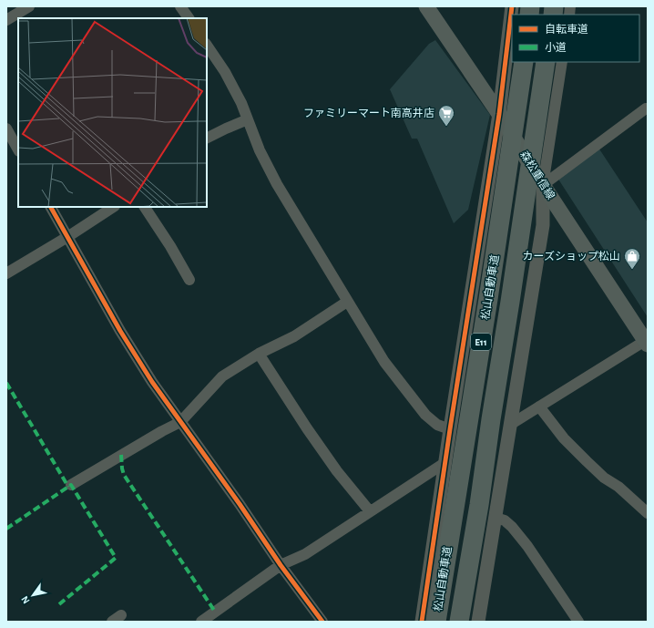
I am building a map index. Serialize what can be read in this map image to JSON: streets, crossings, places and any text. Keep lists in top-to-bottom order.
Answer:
{
  "streets": {
    "highway": ["松山自動車道", "E11"],
    "main road": ["森松重信線"]
  },
  "places": {
    "supermarket": ["ファミリーマート南高井店"],
    "shop": ["カーズショップ松山"]
  },
  "legend": ["自転車道", "小道"],
  "north": "bottom left"
}
